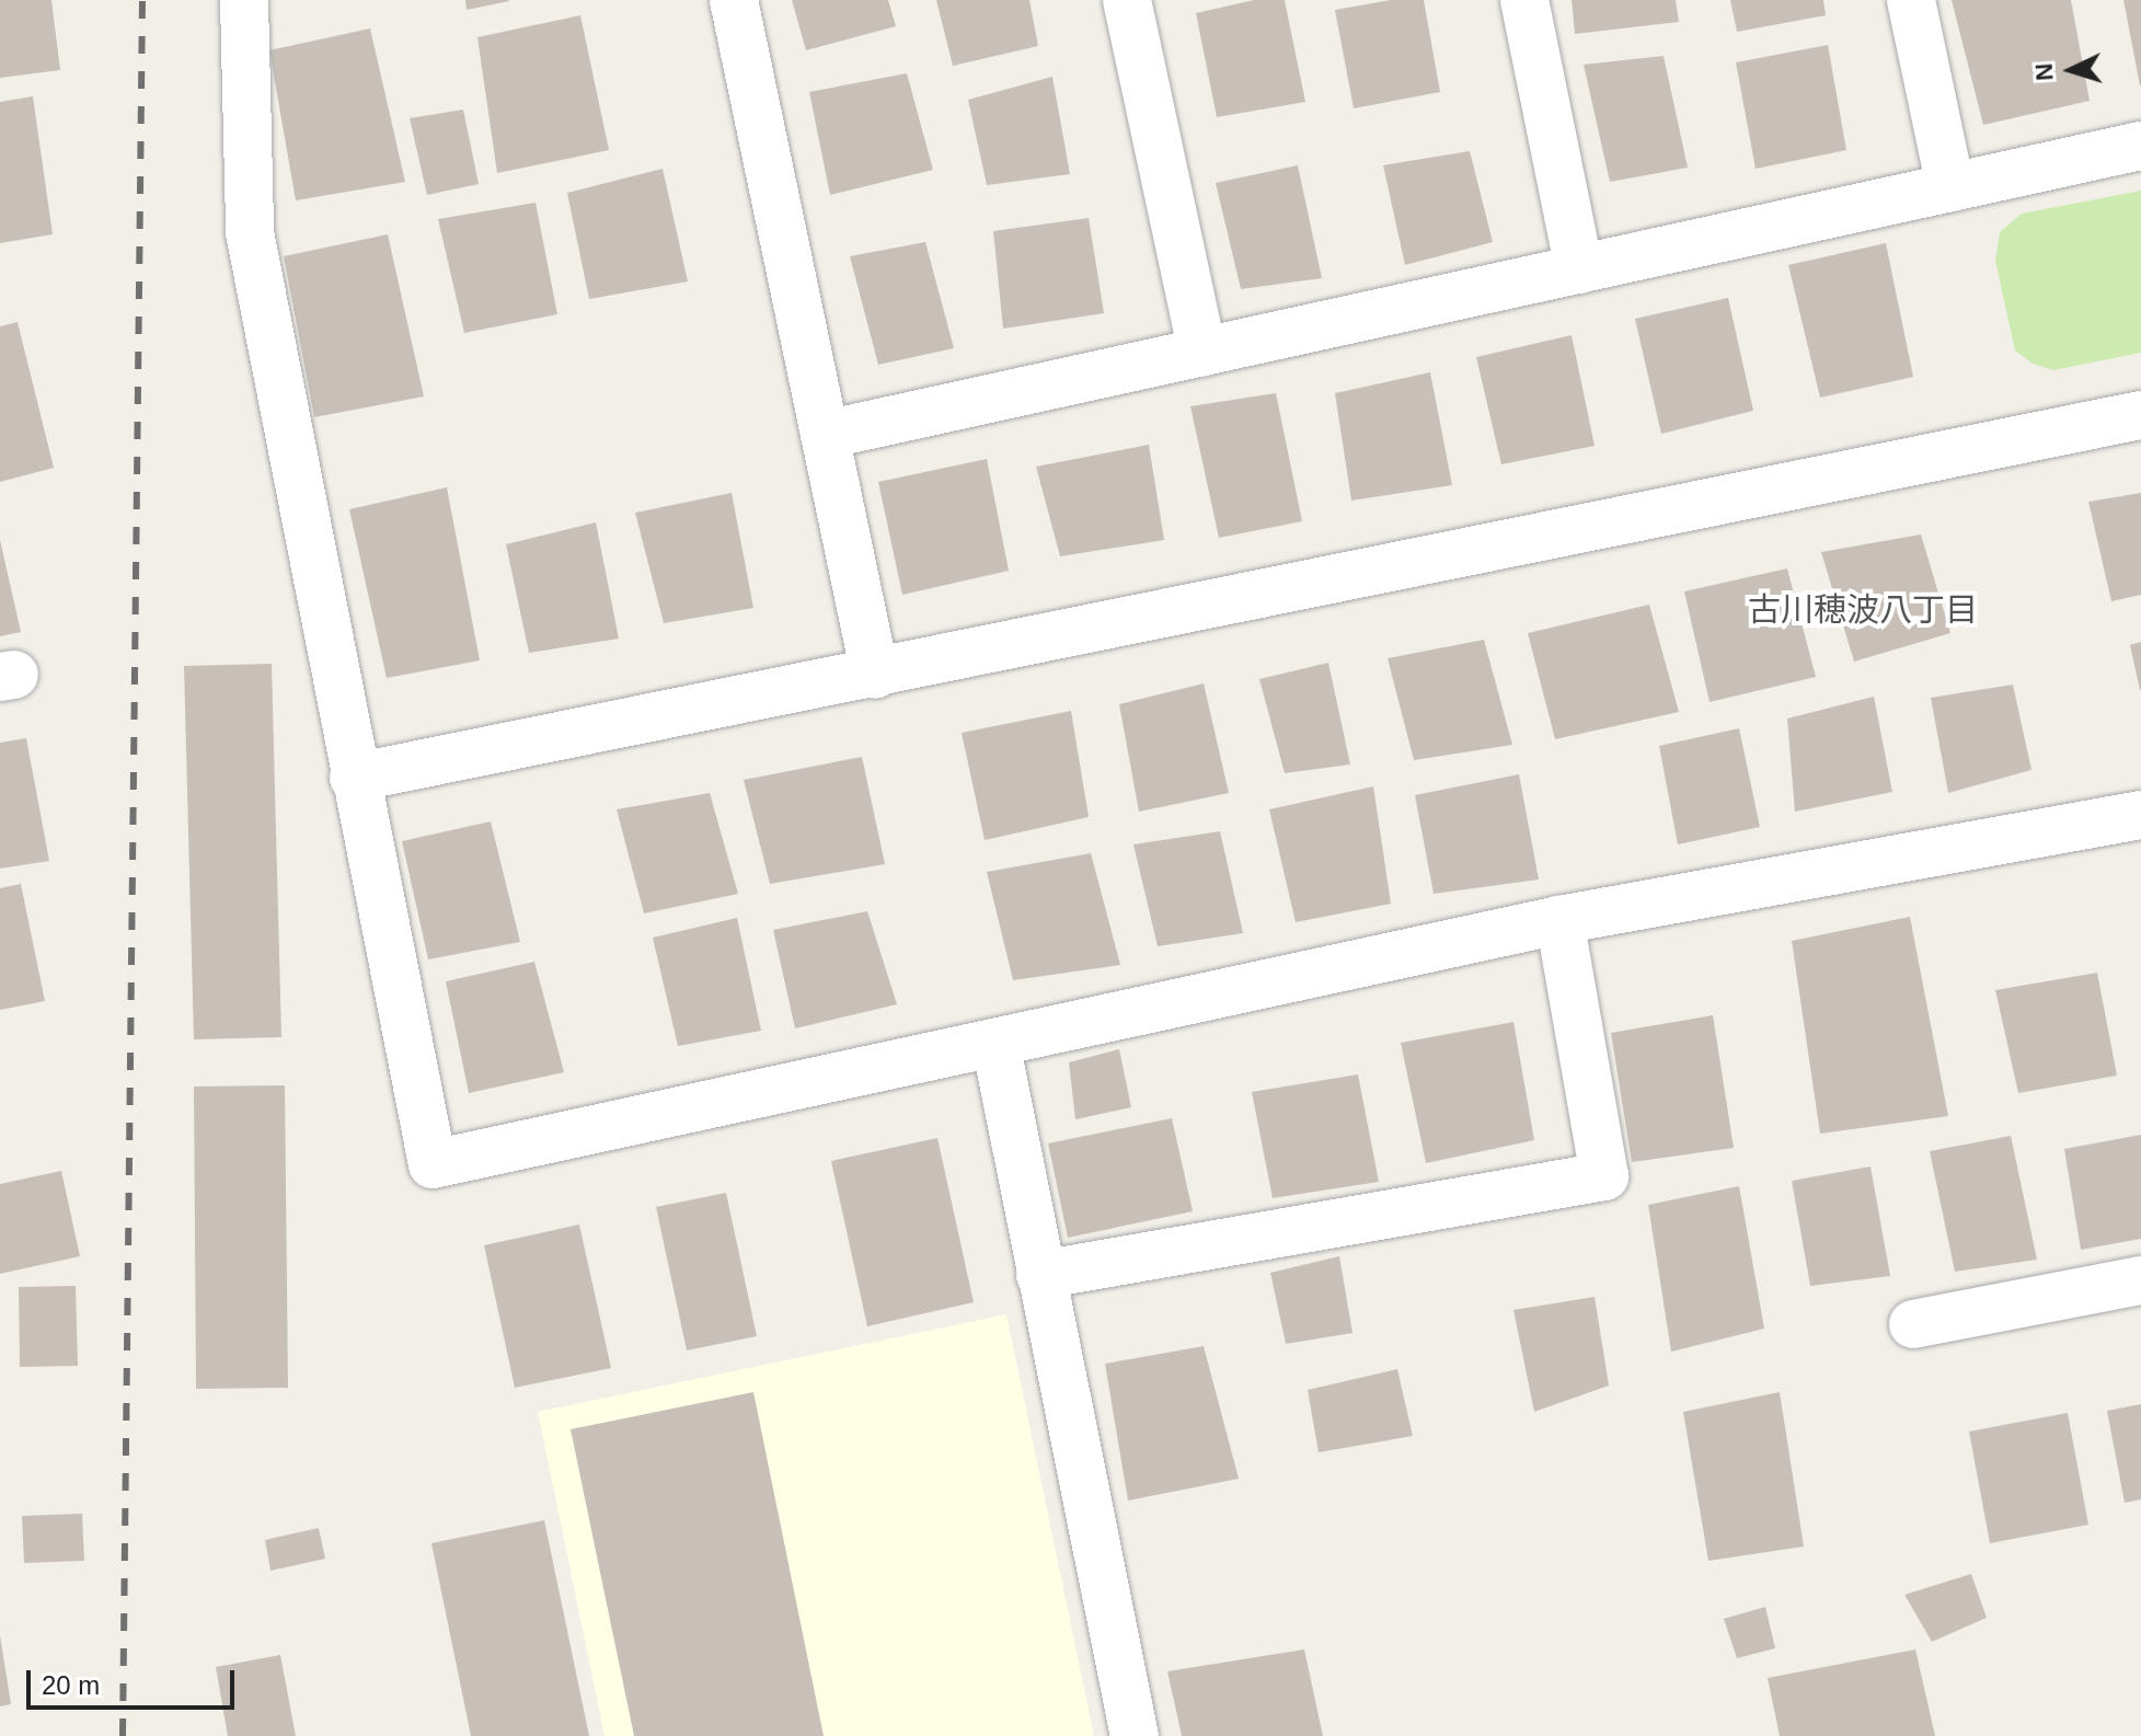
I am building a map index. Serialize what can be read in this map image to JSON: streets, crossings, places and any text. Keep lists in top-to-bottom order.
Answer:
{
  "districts": ["古川穂波八丁目"],
  "scale_bar": "20 m",
  "north": "left"
}
